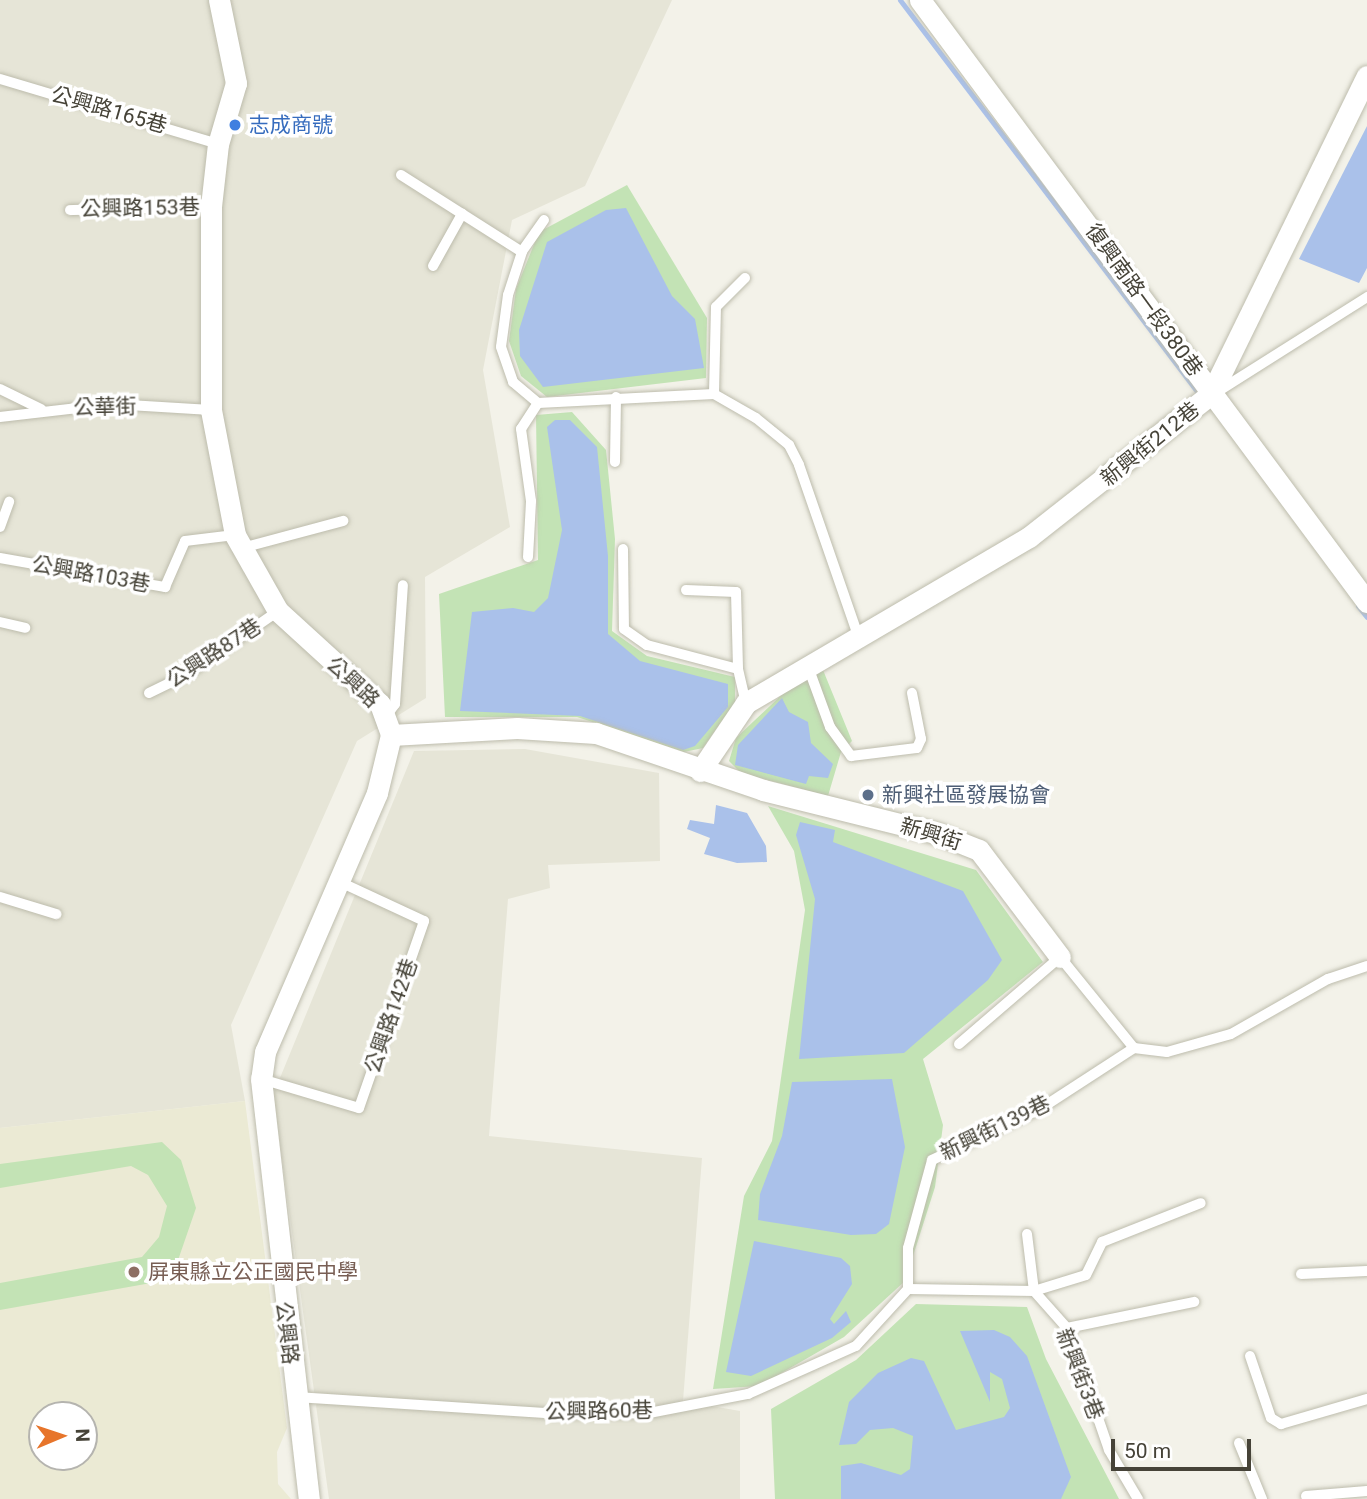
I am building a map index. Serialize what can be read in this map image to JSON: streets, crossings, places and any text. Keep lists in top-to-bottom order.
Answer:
{
  "streets": {
    "street": [
      "復興南路一段380巷",
      "新興街212巷",
      "公興路",
      "新興街"
    ],
    "lane": [
      "公興路165巷",
      "公興路153巷",
      "公華街",
      "公興路103巷",
      "公興路87巷",
      "公興路142巷",
      "新興街139巷",
      "新興街3巷",
      "公興路60巷"
    ]
  },
  "crossings": [
    ["公興路165巷", "公興路"],
    ["公興路153巷", "公興路"],
    ["復興南路一段380巷", "新興街212巷"],
    ["公華街", "公興路"],
    ["新興街212巷", "新興街"],
    ["公興路103巷", "公興路"],
    ["公興路87巷", "公興路"],
    ["公興路", "新興街"],
    ["公興路", "公興路142巷"],
    ["公興路", "公興路60巷"],
    ["新興街", "新興街139巷"],
    ["新興街139巷", "公興路60巷"]
  ],
  "places": ["志成商號", "新興社區發展協會", "屏東縣立公正國民中學"],
  "scale_bar": "50 m",
  "north": "right"
}
